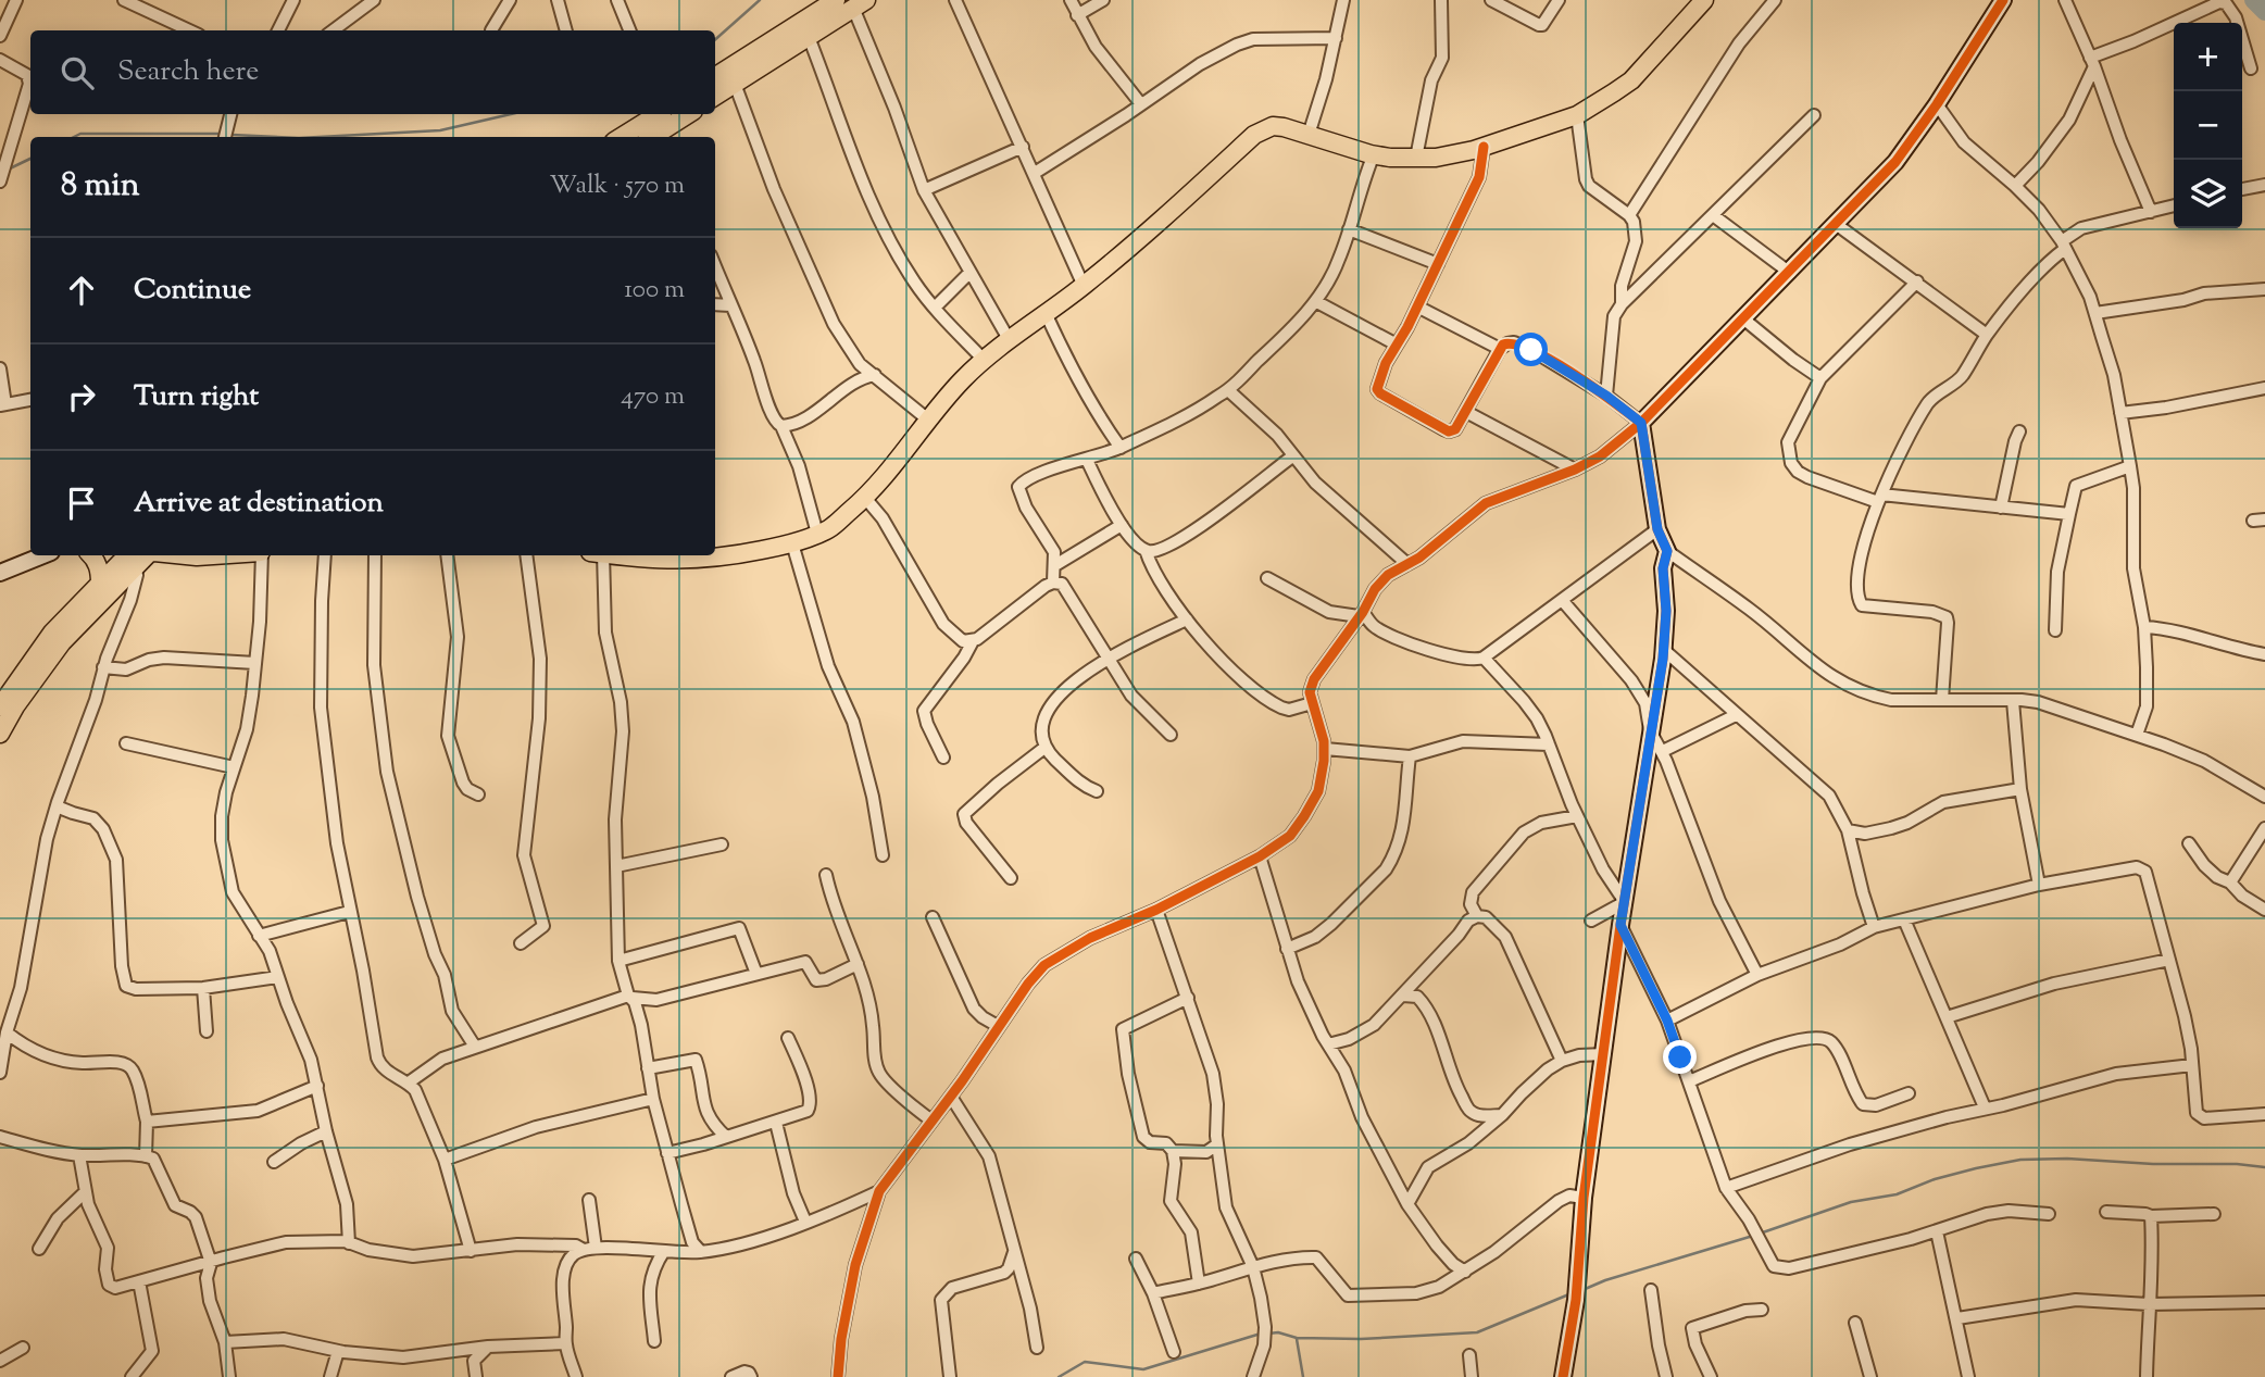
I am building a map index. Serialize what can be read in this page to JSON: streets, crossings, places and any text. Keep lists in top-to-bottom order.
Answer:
{
  "page": {
    "map_buttons": ["+", "−"],
    "search": "Search here",
    "heading": ["8 min", "Walk · 570 m"],
    "list": [
      ["Continue", "100 m"],
      ["Turn right", "470 m"],
      "Arrive at destination"
    ]
  }
}
